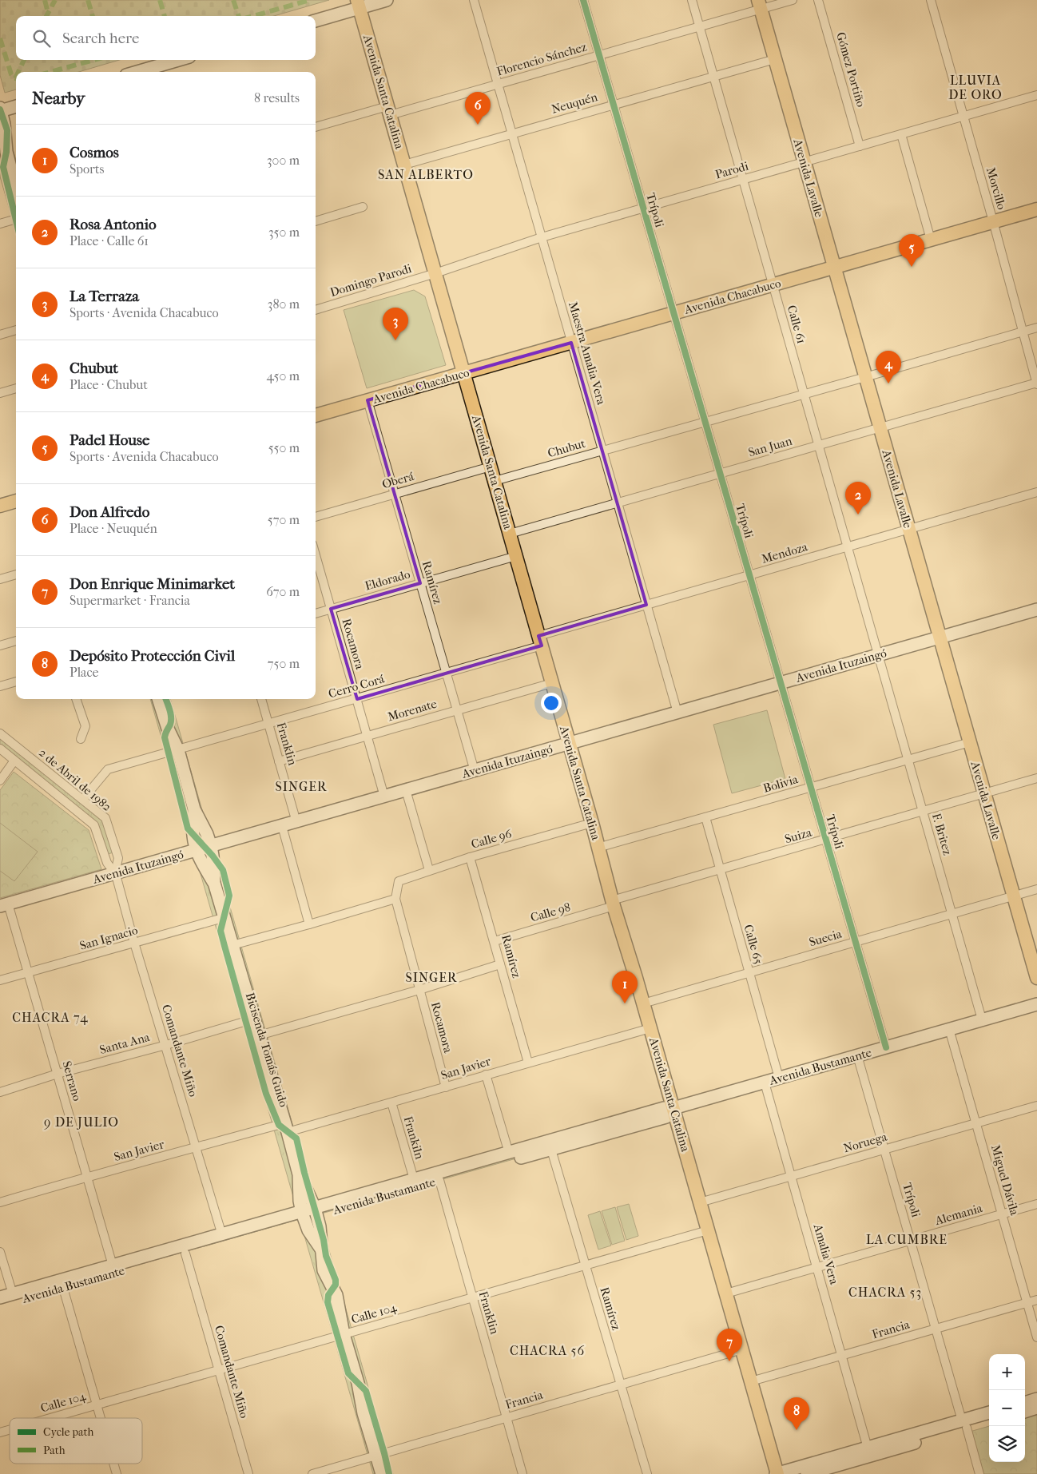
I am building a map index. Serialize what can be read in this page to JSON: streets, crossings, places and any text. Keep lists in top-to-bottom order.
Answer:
{
  "streets": {
    "main road": [
      "Avenida Santa Catalina",
      "Avenida Lavalle",
      "Avenida Chacabuco",
      "Avenida Ituzaingó",
      "Avenida Bustamante"
    ],
    "street": [
      "Florencio Sánchez",
      "Gómez Portiño",
      "Neuquén",
      "Parodi",
      "Morcillo",
      "Trípoli",
      "Domingo Parodi",
      "Calle 61",
      "Maestra Amalia Vera",
      "San Juan",
      "Chubut",
      "Oberá",
      "Mendoza",
      "Eldorado",
      "Ramírez",
      "Rocamora",
      "Cerro Corá",
      "Morenate",
      "Franklin",
      "2 de Abril de 1982",
      "Bolivia",
      "F. Britez",
      "Suiza",
      "Calle 96",
      "Calle 98",
      "San Ignacio",
      "Suecia",
      "Calle 65",
      "Santa Ana",
      "Comandante Miño",
      "San Javier",
      "Serrano",
      "Frankiln",
      "Noruega",
      "Miguel Dávila",
      "Alemania",
      "Amalia Vera",
      "Calle 104",
      "Francia"
    ],
    "cycle path": ["Bicisenda Tomás Guido"]
  },
  "crossings": [
    ["Florencio Sánchez", "Avenida Santa Catalina"],
    ["Florencio Sánchez", "Avenida Lavalle"],
    ["Florencio Sánchez", "Trípoli"],
    ["Florencio Sánchez", "Calle 61"],
    ["Florencio Sánchez", "Maestra Amalia Vera"],
    ["Gómez Portiño", "Parodi"],
    ["Avenida Santa Catalina", "Neuquén"],
    ["Avenida Santa Catalina", "Parodi"],
    ["Avenida Santa Catalina", "Domingo Parodi"],
    ["Avenida Santa Catalina", "Avenida Chacabuco"],
    ["Avenida Santa Catalina", "San Juan"],
    ["Avenida Santa Catalina", "Chubut"],
    ["Avenida Santa Catalina", "Oberá"],
    ["Avenida Santa Catalina", "Mendoza"],
    ["Avenida Santa Catalina", "Eldorado"],
    ["Avenida Santa Catalina", "Avenida Ituzaingó"],
    ["Avenida Santa Catalina", "Cerro Corá"],
    ["Avenida Santa Catalina", "Morenate"],
    ["Avenida Santa Catalina", "Bolivia"],
    ["Avenida Santa Catalina", "Suiza"],
    ["Avenida Santa Catalina", "Calle 96"],
    ["Avenida Santa Catalina", "Calle 98"],
    ["Avenida Santa Catalina", "Suecia"],
    ["Avenida Santa Catalina", "Avenida Bustamante"],
    ["Avenida Santa Catalina", "San Javier"],
    ["Avenida Santa Catalina", "Noruega"],
    ["Avenida Santa Catalina", "Alemania"],
    ["Avenida Santa Catalina", "Calle 104"],
    ["Avenida Santa Catalina", "Francia"],
    ["Neuquén", "Avenida Lavalle"],
    ["Neuquén", "Trípoli"],
    ["Neuquén", "Calle 61"],
    ["Neuquén", "Maestra Amalia Vera"],
    ["Parodi", "Avenida Lavalle"],
    ["Parodi", "Morcillo"],
    ["Parodi", "Trípoli"],
    ["Parodi", "Domingo Parodi"],
    ["Parodi", "Calle 61"],
    ["Parodi", "Maestra Amalia Vera"],
    ["Avenida Lavalle", "Avenida Chacabuco"],
    ["Avenida Lavalle", "San Juan"],
    ["Avenida Lavalle", "Chubut"],
    ["Avenida Lavalle", "Mendoza"],
    ["Avenida Lavalle", "Avenida Ituzaingó"],
    ["Avenida Lavalle", "Bolivia"],
    ["Avenida Lavalle", "Suiza"],
    ["Avenida Lavalle", "Suecia"],
    ["Morcillo", "Avenida Chacabuco"],
    ["Morcillo", "San Juan"],
    ["Morcillo", "Chubut"],
    ["Trípoli", "Avenida Chacabuco"],
    ["Trípoli", "San Juan"],
    ["Trípoli", "Chubut"],
    ["Trípoli", "Mendoza"],
    ["Trípoli", "Avenida Ituzaingó"],
    ["Trípoli", "Bolivia"],
    ["Trípoli", "Suiza"],
    ["Trípoli", "Suecia"],
    ["Trípoli", "Avenida Bustamante"],
    ["Trípoli", "Noruega"],
    ["Trípoli", "Alemania"],
    ["Trípoli", "Francia"],
    ["Avenida Chacabuco", "Calle 61"],
    ["Avenida Chacabuco", "Maestra Amalia Vera"],
    ["Avenida Chacabuco", "Ramírez"],
    ["Calle 61", "San Juan"],
    ["Calle 61", "Chubut"],
    ["Calle 61", "Mendoza"],
    ["Calle 61", "Avenida Ituzaingó"],
    ["Calle 61", "F. Britez"],
    ["Maestra Amalia Vera", "San Juan"],
    ["Maestra Amalia Vera", "Chubut"],
    ["Maestra Amalia Vera", "Mendoza"],
    ["Maestra Amalia Vera", "Avenida Ituzaingó"],
    ["Oberá", "Ramírez"],
    ["Mendoza", "Cerro Corá"],
    ["Eldorado", "Ramírez"],
    ["Eldorado", "Rocamora"],
    ["Ramírez", "Avenida Ituzaingó"],
    ["Ramírez", "Cerro Corá"],
    ["Ramírez", "Morenate"],
    ["Ramírez", "Calle 96"],
    ["Ramírez", "Calle 98"],
    ["Ramírez", "Avenida Bustamante"],
    ["Ramírez", "San Javier"],
    ["Ramírez", "Calle 104"],
    ["Ramírez", "Francia"],
    ["Rocamora", "Avenida Ituzaingó"],
    ["Rocamora", "Cerro Corá"],
    ["Rocamora", "Morenate"],
    ["Rocamora", "Calle 96"],
    ["Rocamora", "San Javier"],
    ["Avenida Ituzaingó", "Franklin"],
    ["Avenida Ituzaingó", "2 de Abril de 1982"],
    ["Avenida Ituzaingó", "F. Britez"],
    ["Avenida Ituzaingó", "Comandante Miño"],
    ["Avenida Ituzaingó", "Serrano"],
    ["Cerro Corá", "Franklin"],
    ["Cerro Corá", "2 de Abril de 1982"],
    ["Morenate", "Franklin"],
    ["Franklin", "Avenida Bustamante"],
    ["Franklin", "Calle 104"],
    ["Franklin", "Francia"],
    ["2 de Abril de 1982", "Comandante Miño"],
    ["Bolivia", "F. Britez"],
    ["Bolivia", "Calle 65"],
    ["F. Britez", "Suiza"],
    ["F. Britez", "Suecia"],
    ["F. Britez", "Avenida Bustamante"],
    ["Suiza", "Calle 98"],
    ["Suiza", "Calle 65"],
    ["San Ignacio", "Comandante Miño"],
    ["San Ignacio", "Serrano"],
    ["Suecia", "Calle 65"],
    ["Calle 65", "Avenida Bustamante"],
    ["Santa Ana", "Comandante Miño"],
    ["Santa Ana", "Serrano"],
    ["Comandante Miño", "Avenida Bustamante"],
    ["Comandante Miño", "San Javier"],
    ["Comandante Miño", "Calle 104"],
    ["Avenida Bustamante", "Serrano"],
    ["Avenida Bustamante", "Frankiln"],
    ["Avenida Bustamante", "Miguel Dávila"],
    ["Avenida Bustamante", "Amalia Vera"],
    ["San Javier", "Serrano"],
    ["San Javier", "Frankiln"],
    ["Noruega", "Miguel Dávila"],
    ["Noruega", "Amalia Vera"],
    ["Miguel Dávila", "Alemania"],
    ["Miguel Dávila", "Francia"],
    ["Alemania", "Amalia Vera"],
    ["Amalia Vera", "Francia"]
  ],
  "districts": [
    "LLUVIA DE ORO",
    "SAN ALBERTO",
    "SINGER",
    "SINGER",
    "CHACRA 74",
    "9 DE JULIO",
    "LA CUMBRE",
    "CHACRA 53",
    "CHACRA 56"
  ],
  "legend": ["Cycle path", "Path"],
  "page": {
    "search": "Search here",
    "heading": ["Nearby", "8 results"],
    "pins": [
      "6",
      "5",
      "3",
      "4",
      "2",
      "1",
      "7",
      "8"
    ],
    "list": [
      {
        "mark": "1",
        "name": "Cosmos",
        "note": "Sports",
        "value": "300 m"
      },
      {
        "mark": "2",
        "name": "Rosa Antonio",
        "note": "Place · Calle 61",
        "value": "350 m"
      },
      {
        "mark": "3",
        "name": "La Terraza",
        "note": "Sports · Avenida Chacabuco",
        "value": "380 m"
      },
      {
        "mark": "4",
        "name": "Chubut",
        "note": "Place · Chubut",
        "value": "450 m"
      },
      {
        "mark": "5",
        "name": "Padel House",
        "note": "Sports · Avenida Chacabuco",
        "value": "550 m"
      },
      {
        "mark": "6",
        "name": "Don Alfredo",
        "note": "Place · Neuquén",
        "value": "570 m"
      },
      {
        "mark": "7",
        "name": "Don Enrique Minimarket",
        "note": "Supermarket · Francia",
        "value": "670 m"
      },
      {
        "mark": "8",
        "name": "Depósito Protección Civil",
        "note": "Place",
        "value": "750 m"
      }
    ],
    "map_buttons": ["+", "−"]
  }
}
